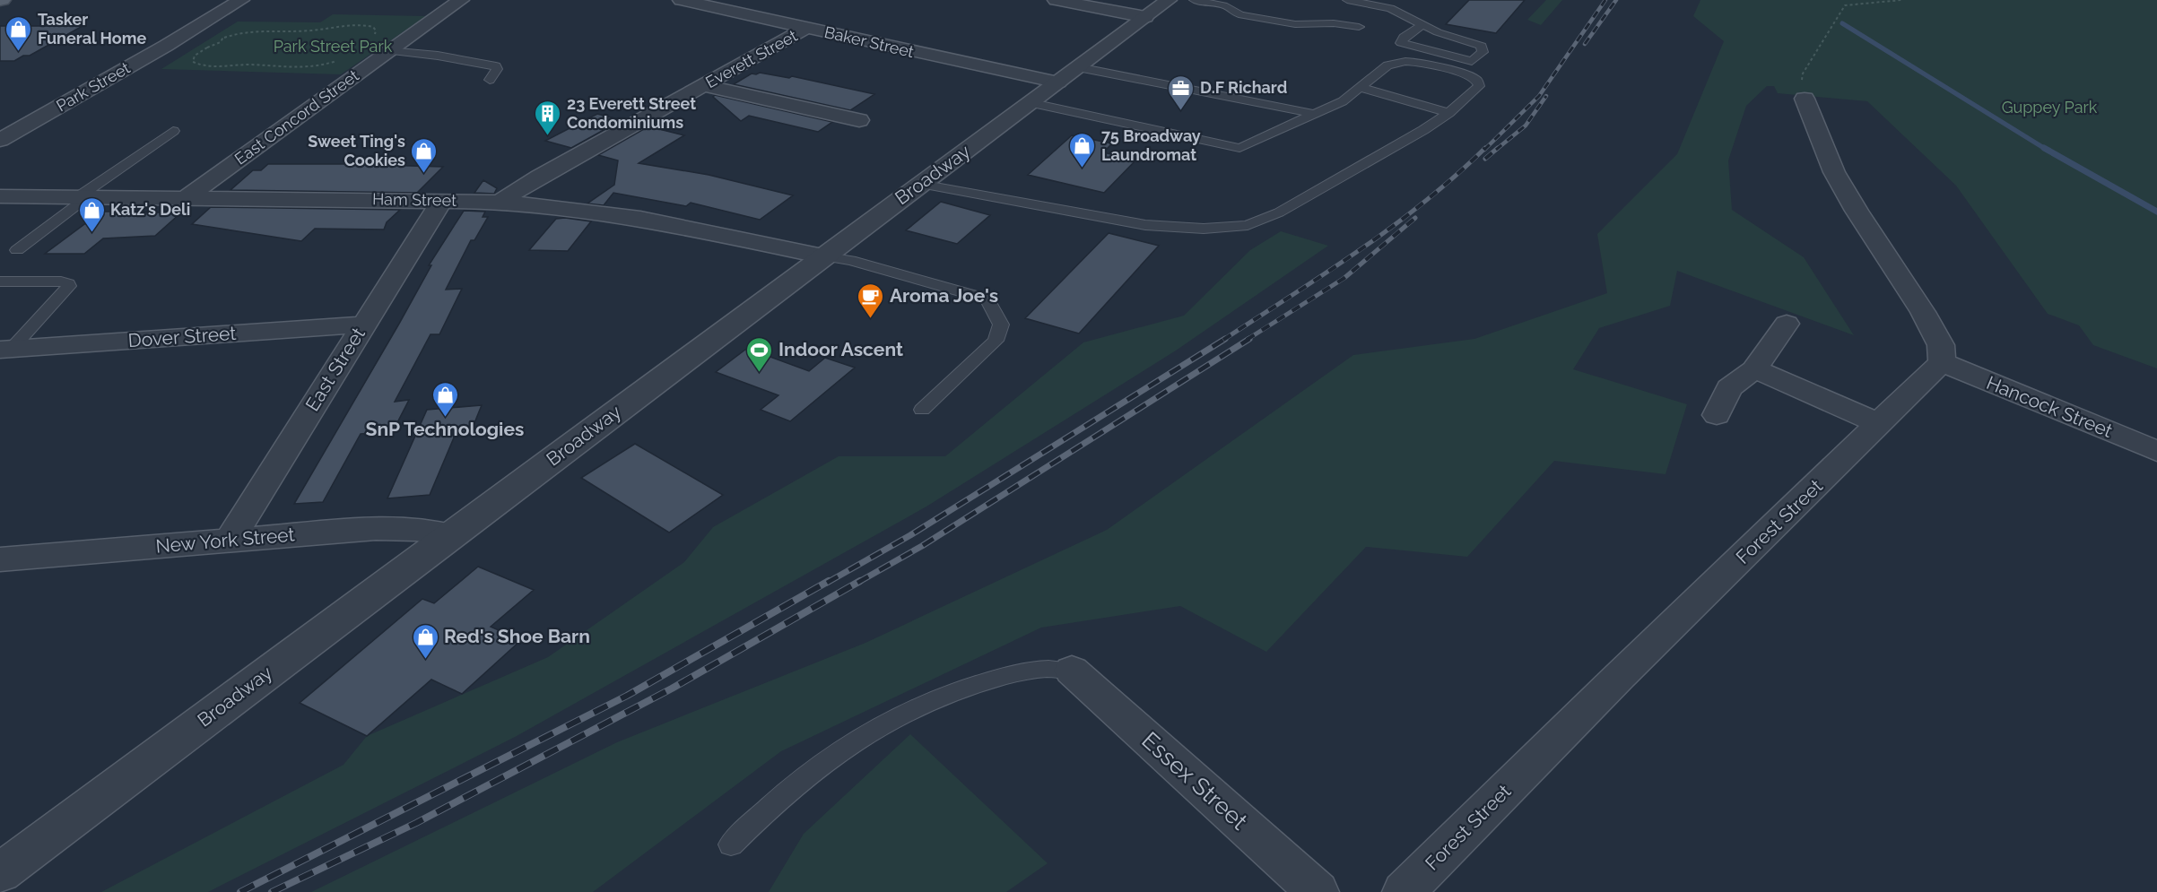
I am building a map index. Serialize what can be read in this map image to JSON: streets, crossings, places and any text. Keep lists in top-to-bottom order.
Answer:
{
  "streets": {
    "street": [
      "Baker Street",
      "Everett Street",
      "Park Street",
      "East Concord Street",
      "Broadway",
      "Ham Street",
      "Dover Street",
      "East Street",
      "Hancock Street",
      "Forest Street",
      "New York Street",
      "Essex Street"
    ]
  },
  "crossings": [
    ["Baker Street", "Everett Street"],
    ["Baker Street", "Broadway"],
    ["Everett Street", "Ham Street"],
    ["East Concord Street", "Ham Street"],
    ["Broadway", "Ham Street"],
    ["Broadway", "New York Street"],
    ["Ham Street", "East Street"],
    ["Dover Street", "East Street"],
    ["East Street", "New York Street"],
    ["Hancock Street", "Forest Street"]
  ],
  "parks": ["Park Street Park", "Guppey Park"],
  "places": {
    "shop": [
      "Tasker Funeral Home",
      "75 Broadway Laundromat",
      "Sweet Ting's Cookies",
      "Katz's Deli",
      "SnP Technologies",
      "Red's Shoe Barn"
    ],
    "office": ["D.F Richard"],
    "building": ["23 Everett Street Condominiums"],
    "cafe": ["Aroma Joe's"],
    "sports": ["Indoor Ascent"]
  }
}
